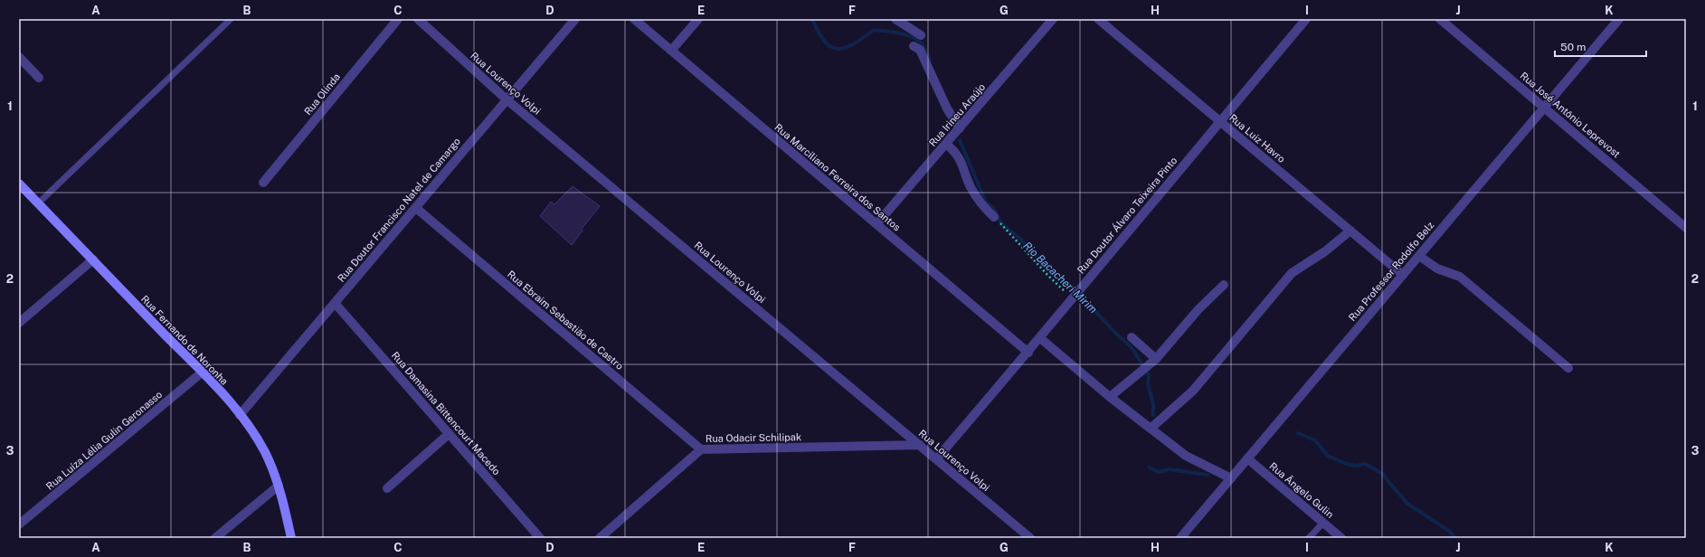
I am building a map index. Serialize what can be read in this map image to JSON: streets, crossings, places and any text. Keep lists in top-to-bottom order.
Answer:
{
  "streets": {
    "main road": ["Rua Fernando de Noronha"],
    "street": [
      "Rua Lourenço Volpi",
      "Rua Olinda",
      "Rua Irineu Araújo",
      "Rua José Antônio Leprevost",
      "Rua Luiz Havro",
      "Rua Marciliano Ferreira dos Santos",
      "Rua Doutor Francisco Natel de Camargo",
      "Rua Doutor Álvaro Teixeira Pinto",
      "Rua Professor Rodolfo Belz",
      "Rua Ebraim Sebastião de Castro",
      "Rua Damasina Bittencourt Macedo",
      "Rua Odacir Schilipak",
      "Rua Luíza Lélia Gulin Geronasso",
      "Rua Ângelo Gulin"
    ]
  },
  "crossings": [
    ["Rua Lourenço Volpi", "Rua Doutor Francisco Natel de Camargo"],
    ["Rua Lourenço Volpi", "Rua Doutor Álvaro Teixeira Pinto"],
    ["Rua Lourenço Volpi", "Rua Odacir Schilipak"],
    ["Rua Irineu Araújo", "Rua Marciliano Ferreira dos Santos"],
    ["Rua José Antônio Leprevost", "Rua Professor Rodolfo Belz"],
    ["Rua Luiz Havro", "Rua Doutor Álvaro Teixeira Pinto"],
    ["Rua Luiz Havro", "Rua Professor Rodolfo Belz"],
    ["Rua Marciliano Ferreira dos Santos", "Rua Doutor Álvaro Teixeira Pinto"],
    ["Rua Doutor Francisco Natel de Camargo", "Rua Ebraim Sebastião de Castro"],
    ["Rua Doutor Francisco Natel de Camargo", "Rua Fernando de Noronha"],
    ["Rua Doutor Francisco Natel de Camargo", "Rua Damasina Bittencourt Macedo"],
    ["Rua Professor Rodolfo Belz", "Rua Ângelo Gulin"],
    ["Rua Ebraim Sebastião de Castro", "Rua Odacir Schilipak"],
    ["Rua Fernando de Noronha", "Rua Luíza Lélia Gulin Geronasso"]
  ],
  "water": ["Rio Bacacheri Mirim"],
  "scale_bar": "50 m",
  "grid": {
    "columns": [
      "A",
      "B",
      "C",
      "D",
      "E",
      "F",
      "G",
      "H",
      "I",
      "J",
      "K"
    ],
    "rows": ["1", "2", "3"]
  }
}
